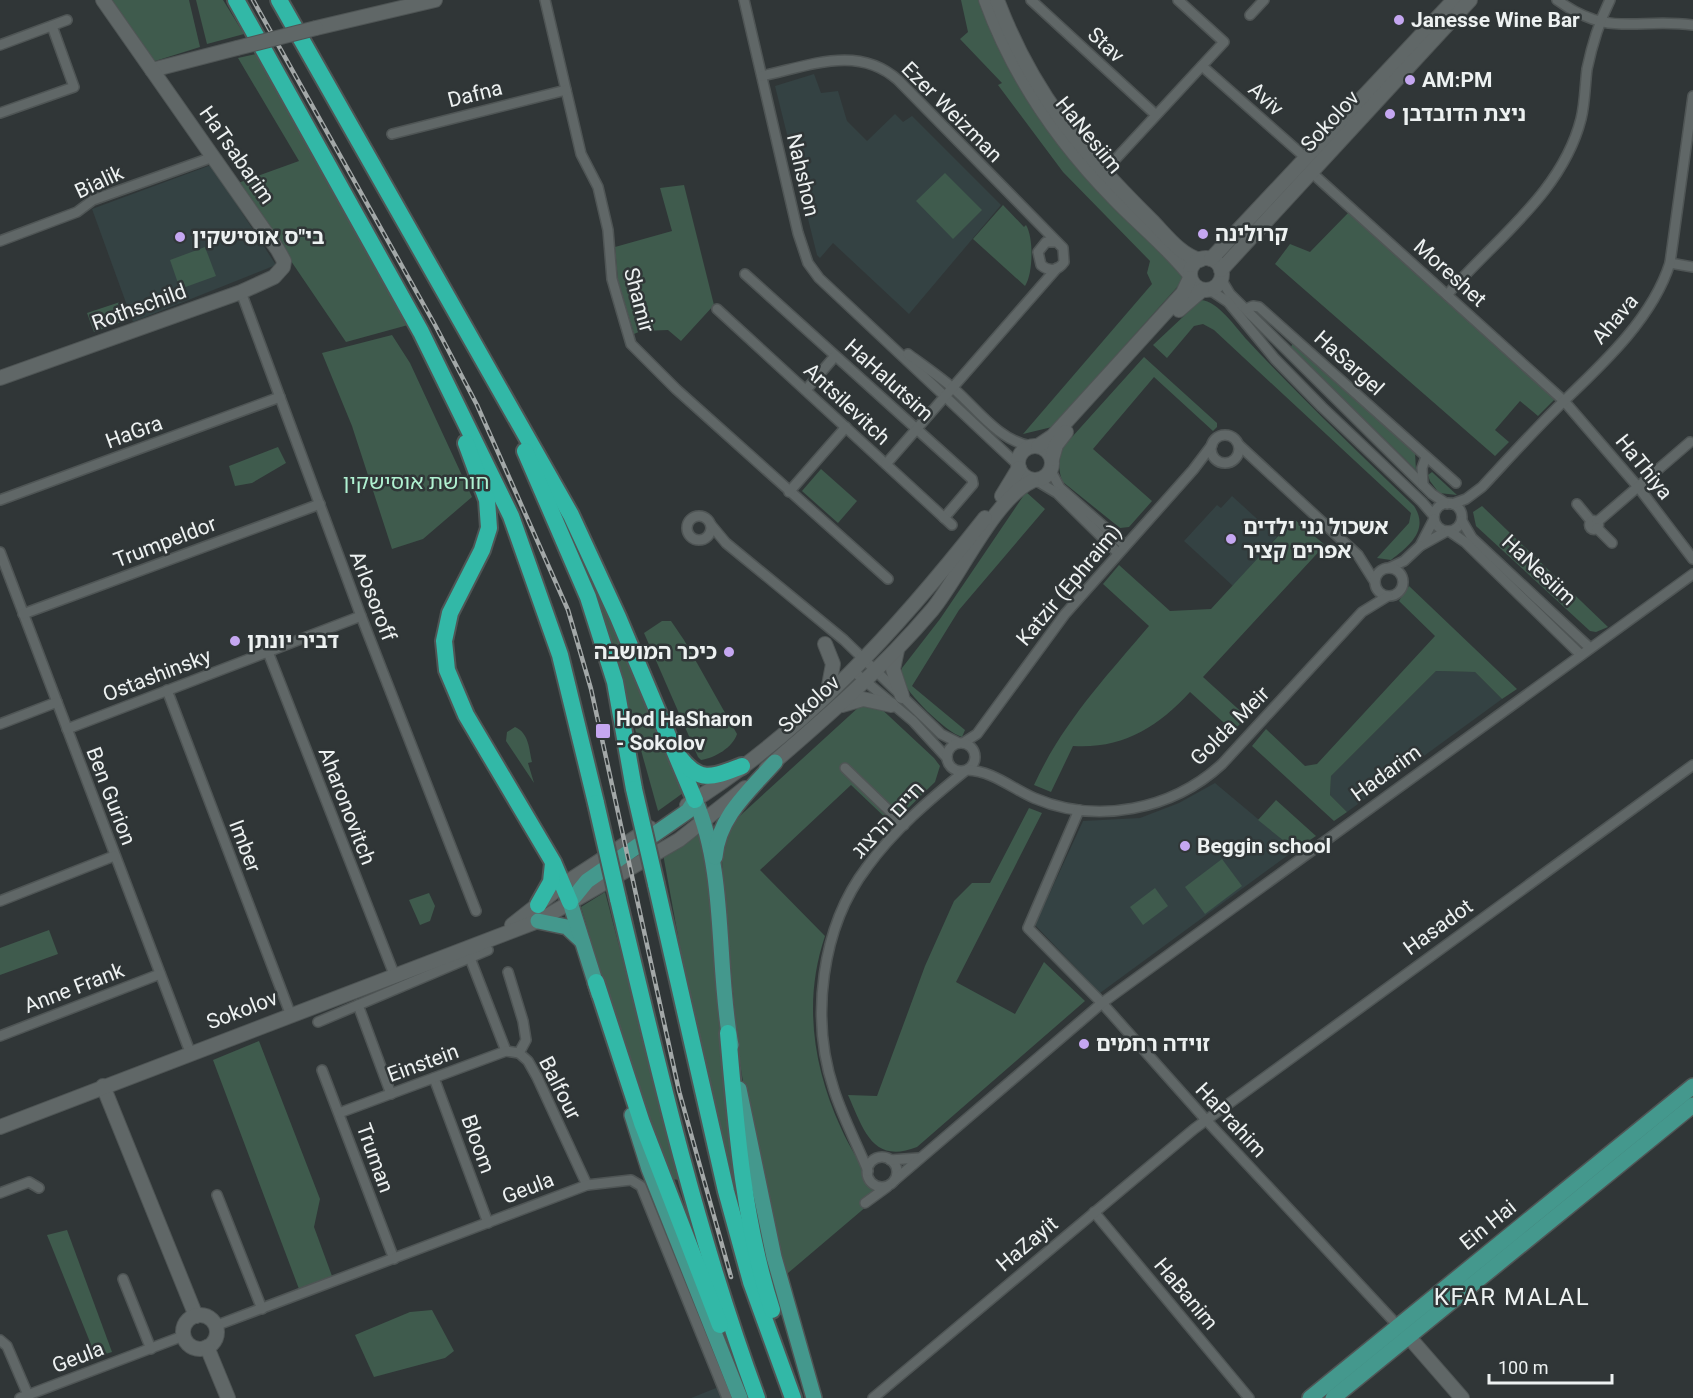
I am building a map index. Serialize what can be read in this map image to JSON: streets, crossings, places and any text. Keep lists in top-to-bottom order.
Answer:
{
  "streets": {
    "main road": ["Ein Hai"],
    "street": [
      "Stav",
      "Dafna",
      "Aviv",
      "Ezer Weizman",
      "Sokolov",
      "HaNesiim",
      "HaTsabarim",
      "Nahshon",
      "Bialik",
      "Moreshet",
      "Shamir",
      "Rothschild",
      "Ahava",
      "HaSargel",
      "HaHalutsim",
      "Antsilevitch",
      "HaGra",
      "HaThiya",
      "Trumpeldor",
      "Katzir (Ephraim)",
      "Arlosoroff",
      "Ostashinsky",
      "Golda Meir",
      "Hadarim",
      "Ben Gurion",
      "Aharonovitch",
      "חיים הרצוג",
      "Imber",
      "Hasadot",
      "Anne Frank",
      "Einstein",
      "Balfour",
      "HaPrahim",
      "Bloom",
      "Truman",
      "Geula",
      "HaZayit",
      "HaBanim"
    ]
  },
  "crossings": [
    ["Dafna", "Shamir"],
    ["Aviv", "Sokolov"],
    ["Aviv", "Moreshet"],
    ["Ezer Weizman", "Nahshon"],
    ["Sokolov", "HaNesiim"],
    ["Sokolov", "Nahshon"],
    ["Sokolov", "Moreshet"],
    ["Sokolov", "Ben Gurion"],
    ["Sokolov", "Aharonovitch"],
    ["Sokolov", "Imber"],
    ["HaNesiim", "Ahava"],
    ["HaNesiim", "Hadarim"],
    ["HaTsabarim", "Bialik"],
    ["HaTsabarim", "Rothschild"],
    ["Moreshet", "Ahava"],
    ["Moreshet", "HaThiya"],
    ["Rothschild", "Arlosoroff"],
    ["Ahava", "HaThiya"],
    ["HaHalutsim", "Antsilevitch"],
    ["HaGra", "Arlosoroff"],
    ["Trumpeldor", "Arlosoroff"],
    ["Trumpeldor", "Ben Gurion"],
    ["Katzir (Ephraim)", "Golda Meir"],
    ["Katzir (Ephraim)", "חיים הרצוג"],
    ["Arlosoroff", "Ostashinsky"],
    ["Ostashinsky", "Ben Gurion"],
    ["Ostashinsky", "Aharonovitch"],
    ["Ostashinsky", "Imber"],
    ["Golda Meir", "חיים הרצוג"],
    ["Golda Meir", "HaPrahim"],
    ["Hadarim", "HaPrahim"],
    ["Ben Gurion", "Anne Frank"],
    ["Hasadot", "HaPrahim"],
    ["Hasadot", "HaZayit"],
    ["Einstein", "Balfour"],
    ["Einstein", "Bloom"],
    ["Einstein", "Truman"],
    ["Balfour", "Geula"],
    ["HaPrahim", "Ein Hai"],
    ["HaPrahim", "HaZayit"],
    ["Bloom", "Geula"],
    ["Truman", "Geula"],
    ["HaZayit", "HaBanim"]
  ],
  "districts": ["KFAR MALAL"],
  "parks": ["חורשת אוסישקין"],
  "places": {
    "other": [
      "Janesse Wine Bar",
      "AM:PM",
      "ניצת הדובדבן",
      "קרולינה",
      "בי\"ס אוסישקין",
      "אשכול גני ילדים אפרים קציר",
      "דביר יונתן",
      "כיכר המושבה",
      "Beggin school",
      "זוידה רחמים"
    ],
    "transit": ["Hod HaSharon - Sokolov"]
  },
  "scale_bar": "100 m"
}
